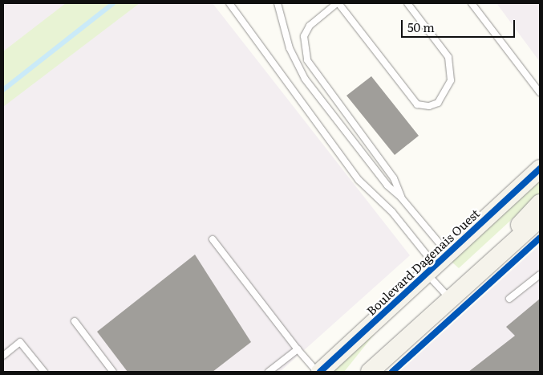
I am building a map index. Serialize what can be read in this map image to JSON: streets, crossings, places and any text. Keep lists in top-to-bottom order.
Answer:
{
  "streets": {
    "main road": ["Boulevard Dagenais Ouest"]
  },
  "scale_bar": "50 m"
}
